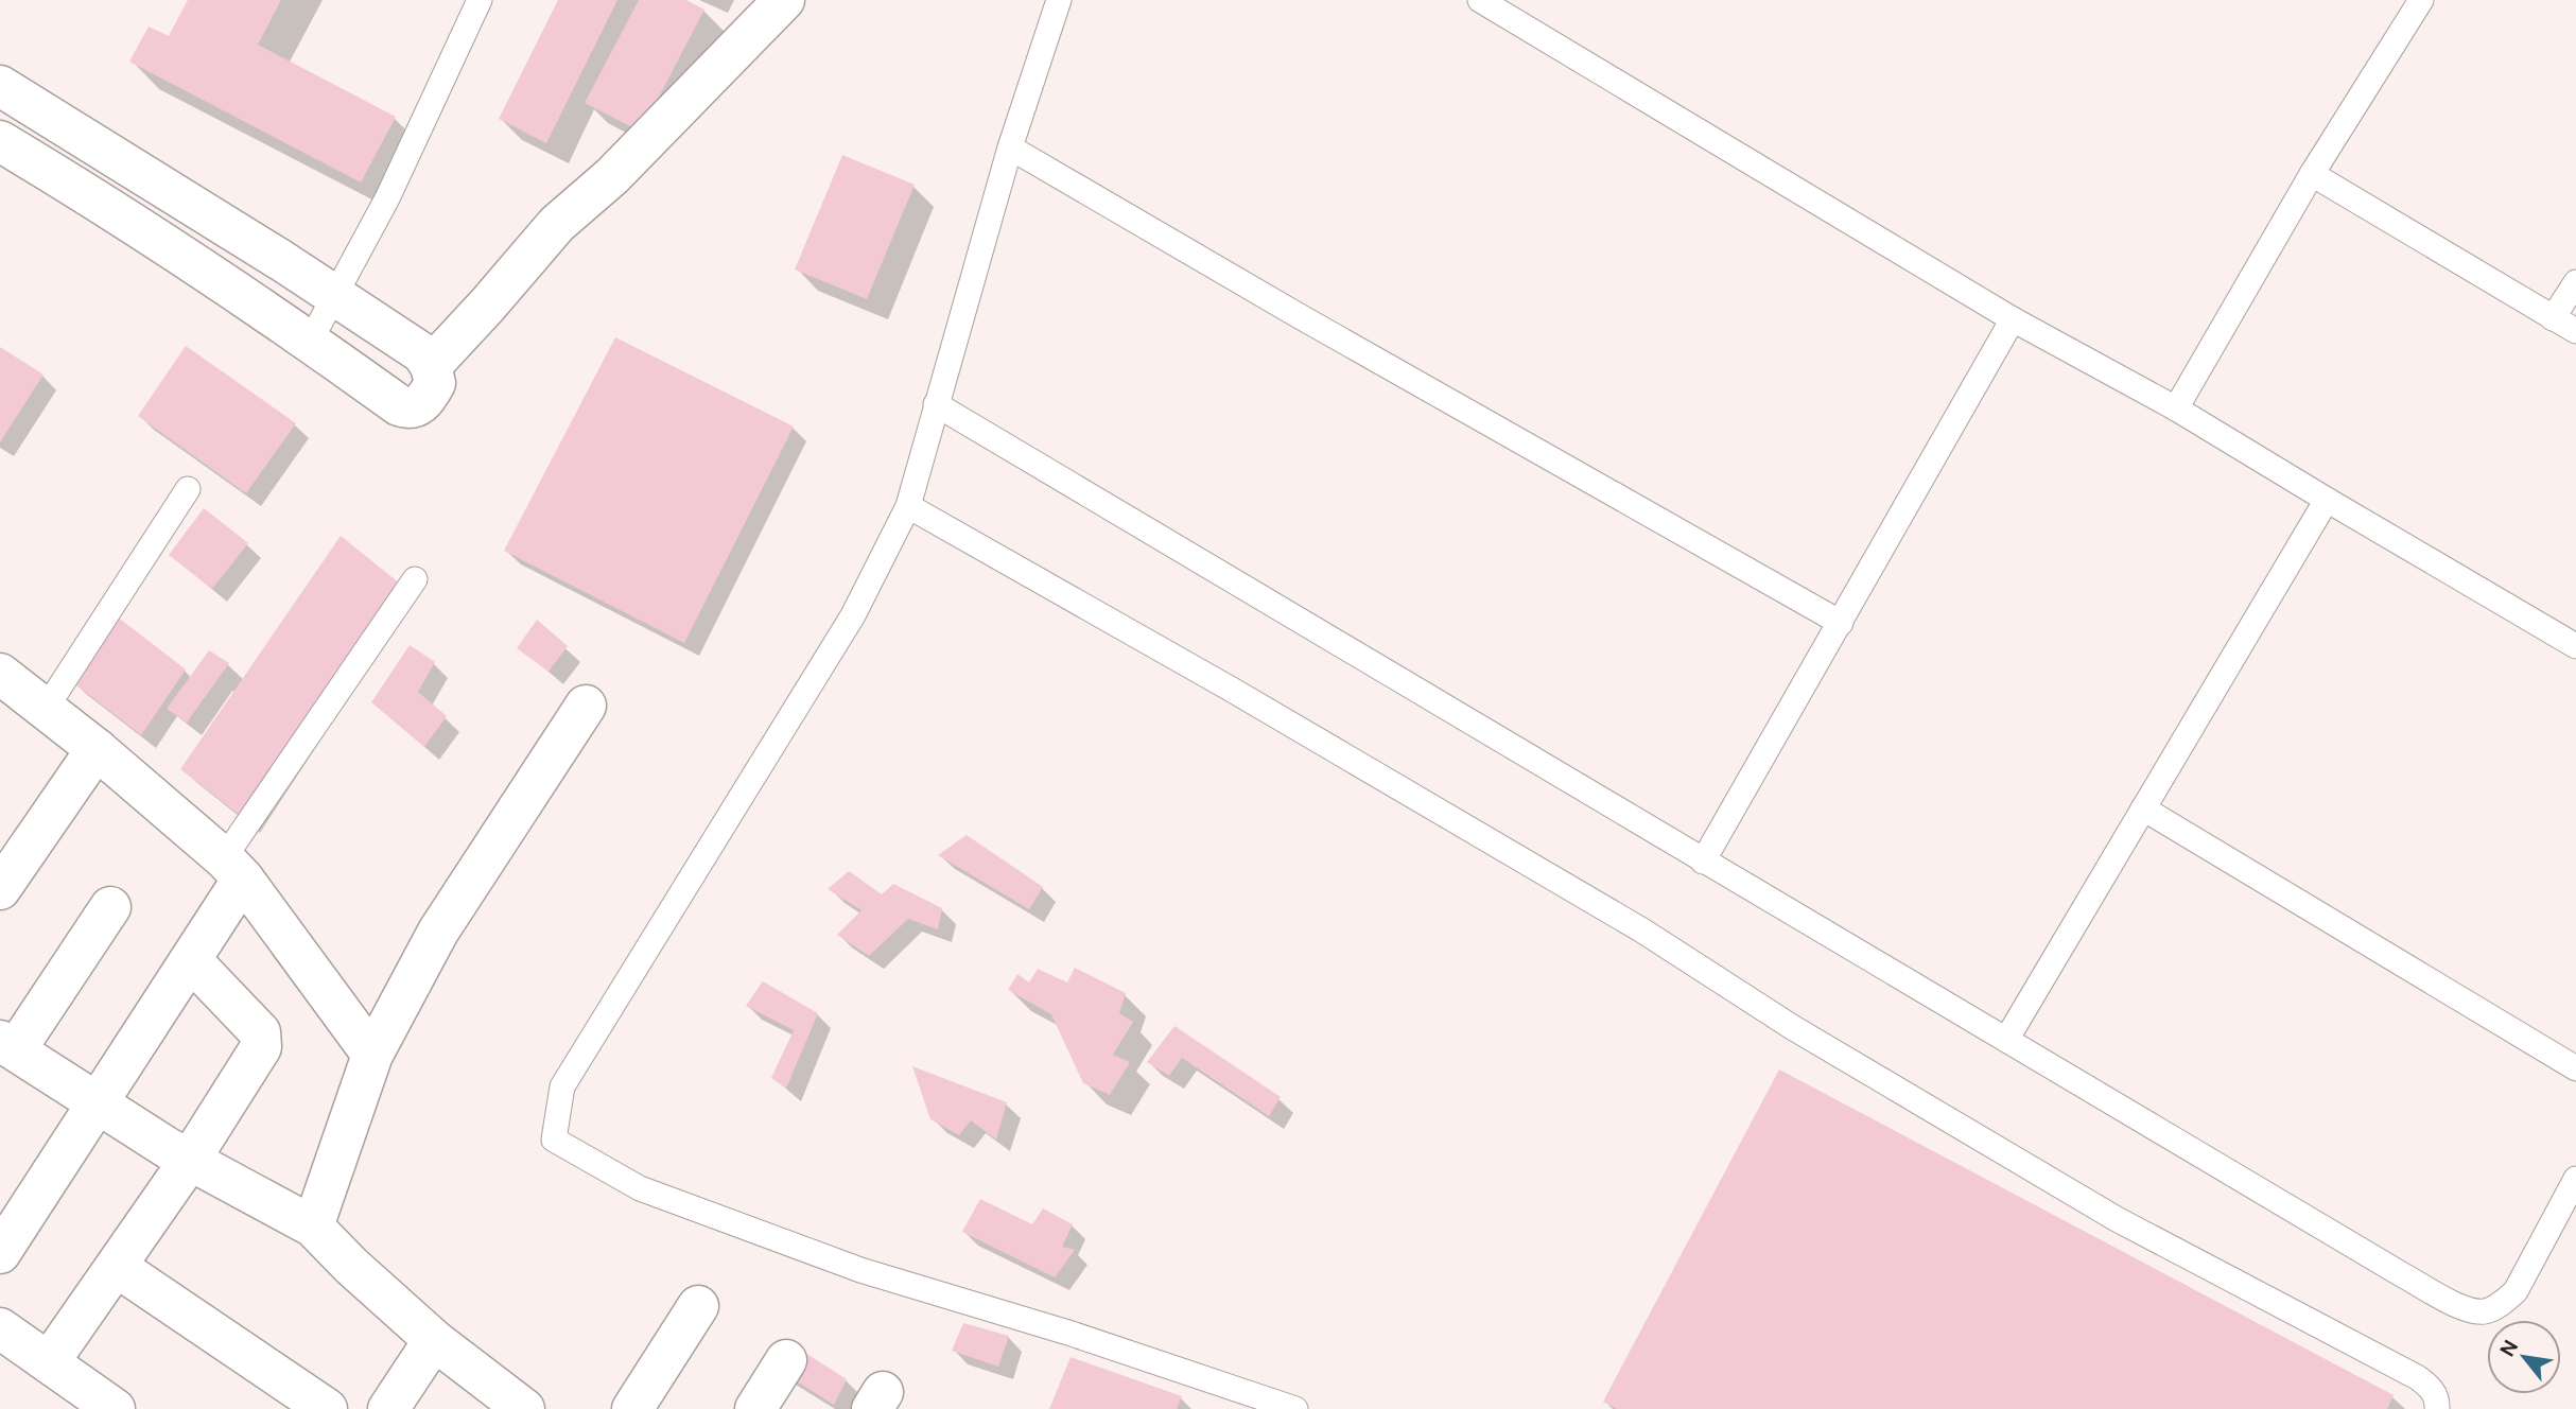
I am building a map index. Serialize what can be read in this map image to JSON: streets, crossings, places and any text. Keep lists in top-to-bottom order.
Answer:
{
  "north": "top left"
}
